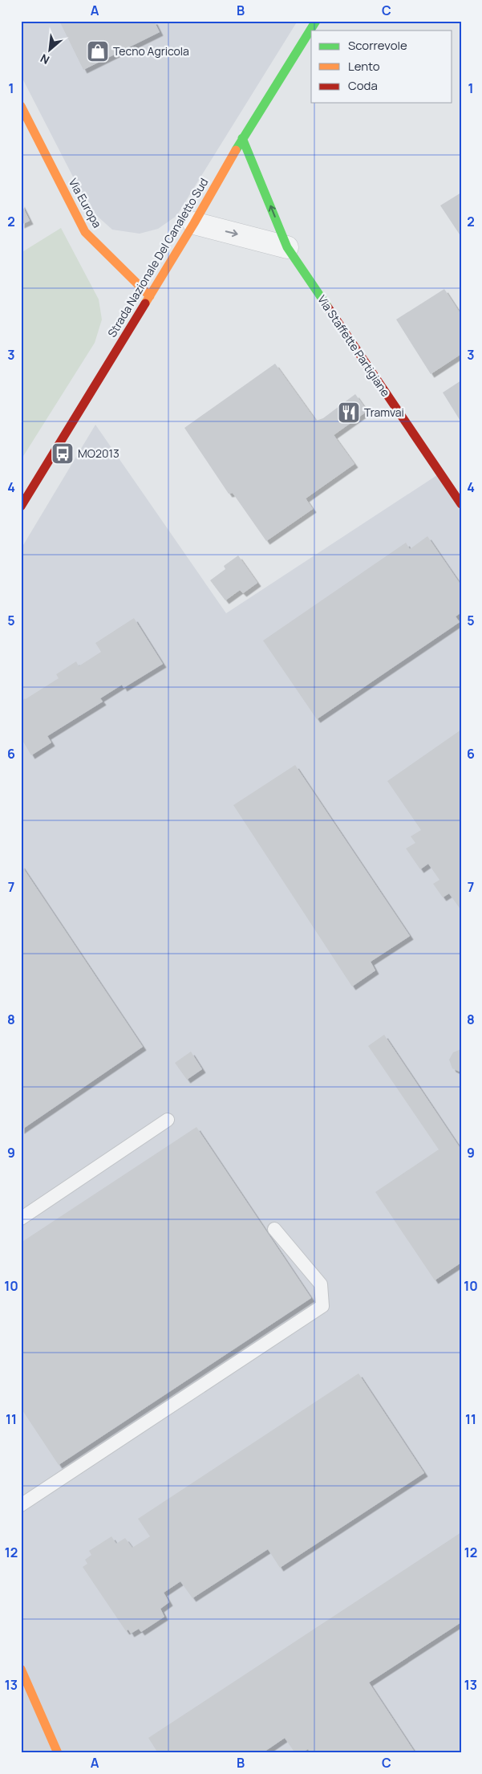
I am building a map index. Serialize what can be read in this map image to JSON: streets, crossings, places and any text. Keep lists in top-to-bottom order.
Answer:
{
  "streets": {
    "street": ["Via Europa", "Strada Nazionale Del Canaletto Sud", "Via Staffette Partigiane"]
  },
  "crossings": [
    ["Via Europa", "Strada Nazionale Del Canaletto Sud"],
    ["Strada Nazionale Del Canaletto Sud", "Via Staffette Partigiane"]
  ],
  "places": {
    "shop": ["Tecno Agricola"],
    "restaurant": ["Tramvai"],
    "bus stop": ["MO2013"]
  },
  "legend": ["Scorrevole", "Lento", "Coda"],
  "north": "bottom left",
  "grid": {
    "columns": ["A", "B", "C"],
    "rows": [
      "1",
      "2",
      "3",
      "4",
      "5",
      "6",
      "7",
      "8",
      "9",
      "10",
      "11",
      "12",
      "13"
    ]
  }
}
